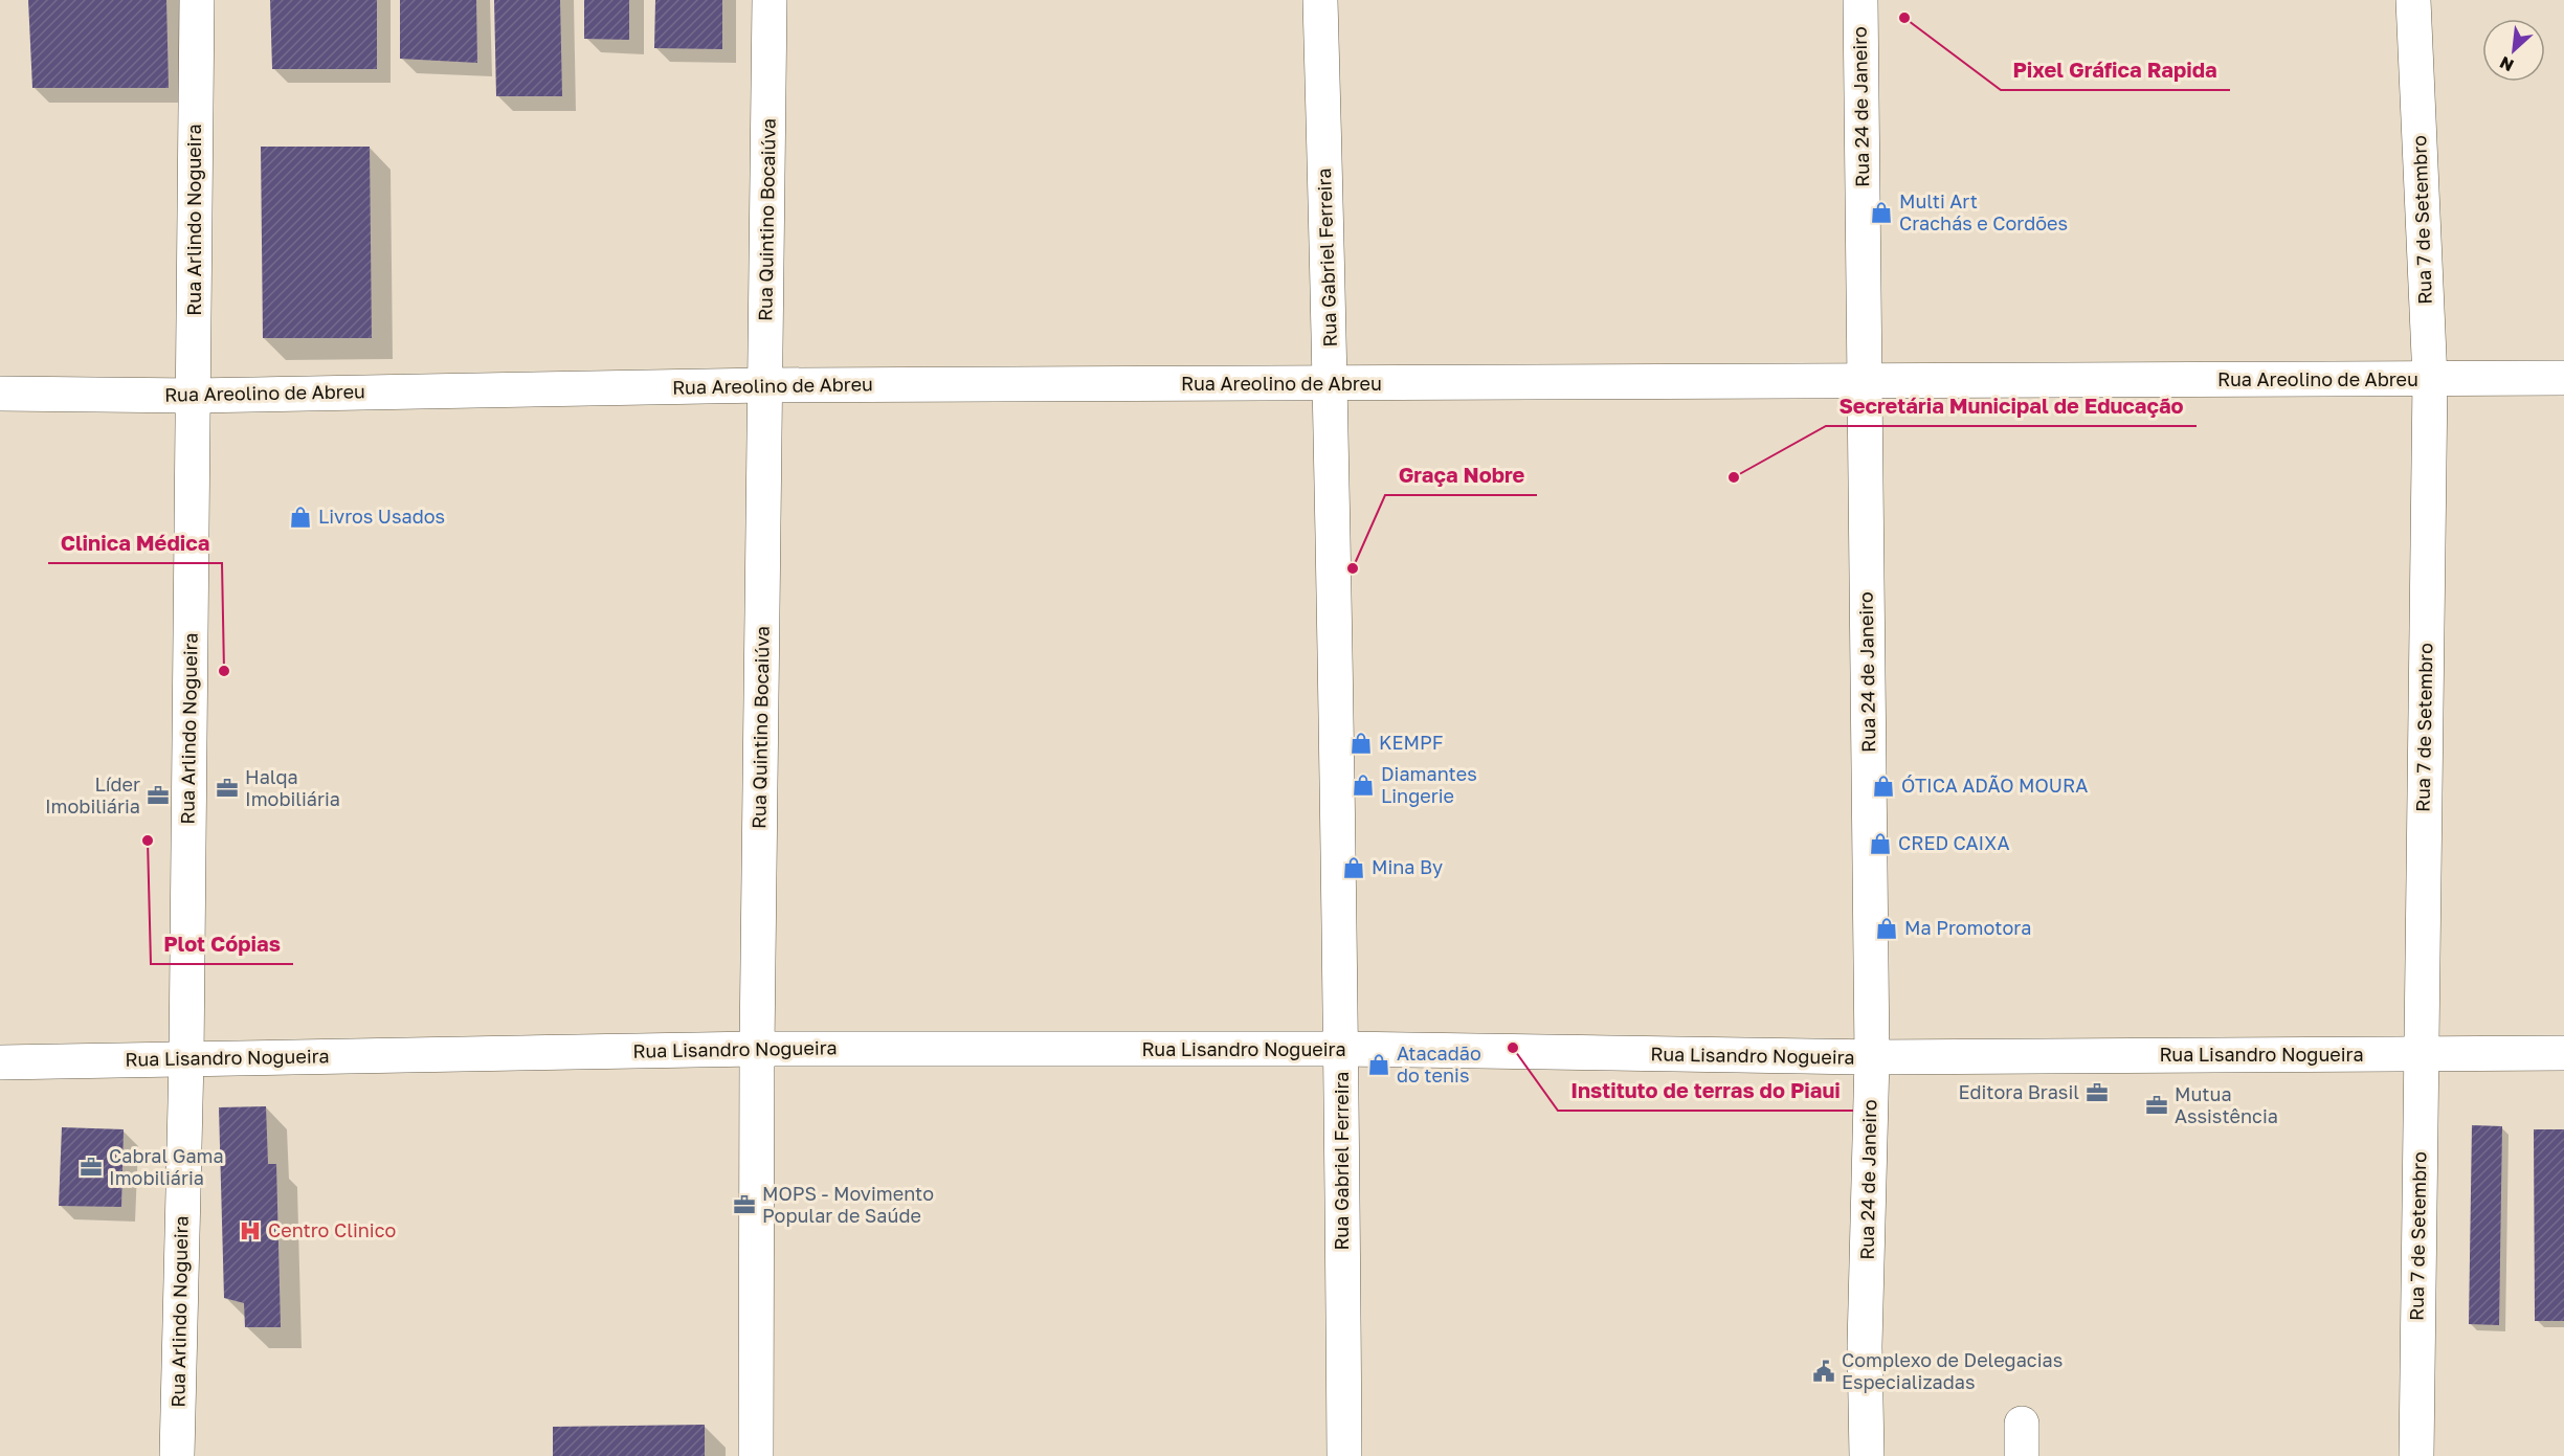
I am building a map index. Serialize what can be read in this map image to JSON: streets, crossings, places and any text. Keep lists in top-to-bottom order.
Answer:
{
  "streets": {
    "street": [
      "Rua 24 de Janeiro",
      "Rua Arlindo Nogueira",
      "Rua Quintino Bocaiúva",
      "Rua 7 de Setembro",
      "Rua Gabriel Ferreira",
      "Rua Areolino de Abreu",
      "Rua Lisandro Nogueira"
    ]
  },
  "crossings": [
    ["Rua 24 de Janeiro", "Rua Areolino de Abreu"],
    ["Rua 24 de Janeiro", "Rua Lisandro Nogueira"],
    ["Rua Arlindo Nogueira", "Rua Areolino de Abreu"],
    ["Rua Arlindo Nogueira", "Rua Lisandro Nogueira"],
    ["Rua Quintino Bocaiúva", "Rua Areolino de Abreu"],
    ["Rua Quintino Bocaiúva", "Rua Lisandro Nogueira"],
    ["Rua 7 de Setembro", "Rua Areolino de Abreu"],
    ["Rua 7 de Setembro", "Rua Lisandro Nogueira"],
    ["Rua Gabriel Ferreira", "Rua Areolino de Abreu"],
    ["Rua Gabriel Ferreira", "Rua Lisandro Nogueira"]
  ],
  "places": {
    "other": [
      "Pixel Gráfica Rapida",
      "Secretária Municipal de Educação",
      "Graça Nobre",
      "Clinica Médica",
      "Plot Cópias",
      "Instituto de terras do Piaui"
    ],
    "shop": [
      "Multi Art Crachás e Cordões",
      "Livros Usados",
      "KEMPF",
      "Diamantes Lingerie",
      "ÓTICA ADÃO MOURA",
      "CRED CAIXA",
      "Mina By",
      "Ma Promotora",
      "Atacadão do tenis"
    ],
    "office": [
      "Halqa Imobiliária",
      "Líder Imobiliária",
      "Editora Brasil",
      "Mutua Assistência",
      "Cabral Gama Imobiliária",
      "MOPS - Movimento Popular de Saúde"
    ],
    "hospital": ["Centro Clinico"],
    "public building": ["Complexo de Delegacias Especializadas"]
  },
  "north": "bottom left"
}
